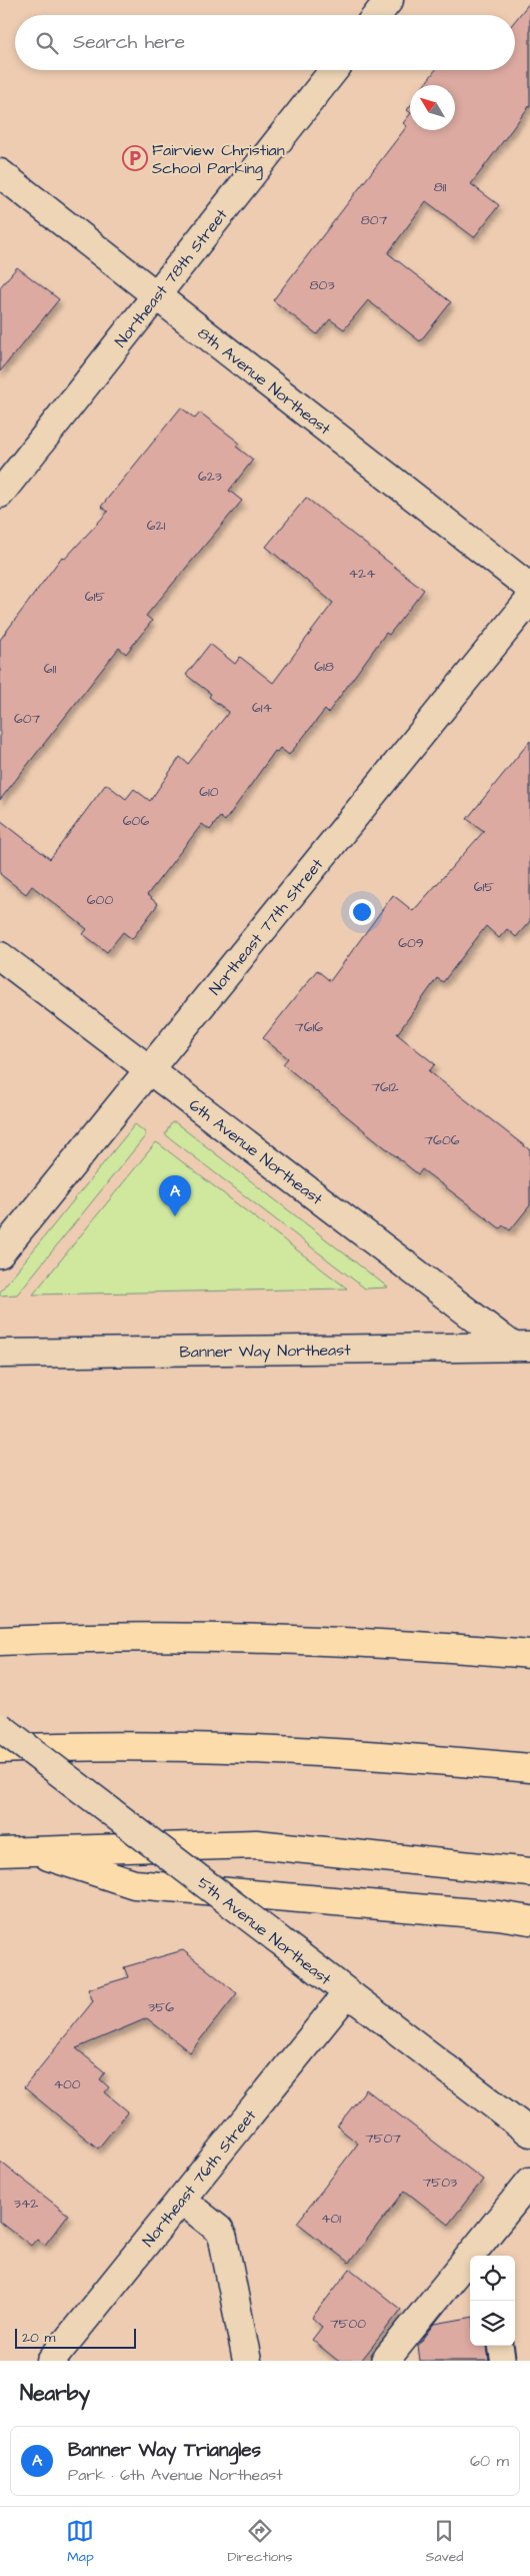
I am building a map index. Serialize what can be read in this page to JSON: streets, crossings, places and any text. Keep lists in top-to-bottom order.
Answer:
{
  "streets": {
    "street": [
      "Northeast 78th Street",
      "8th Avenue Northeast",
      "Northeast 77th Street",
      "6th Avenue Northeast",
      "Banner Way Northeast",
      "5th Avenue Northeast",
      "Northeast 76th Street"
    ]
  },
  "crossings": [
    ["Northeast 78th Street", "8th Avenue Northeast"],
    ["Northeast 77th Street", "6th Avenue Northeast"],
    ["6th Avenue Northeast", "Banner Way Northeast"],
    ["5th Avenue Northeast", "Northeast 76th Street"]
  ],
  "places": {
    "parking": ["Fairview Christian School Parking"]
  },
  "house_numbers": [
    "811",
    "807",
    "803",
    "623",
    "621",
    "424",
    "615",
    "618",
    "611",
    "614",
    "607",
    "610",
    "606",
    "615",
    "600",
    "609",
    "7616",
    "7612",
    "7606",
    "356",
    "400",
    "7507",
    "7503",
    "342",
    "401",
    "7500"
  ],
  "scale_bar": "20 m",
  "north": "top left",
  "page": {
    "search": "Search here",
    "pins": "A",
    "scale": "20 m",
    "heading": "Nearby",
    "list": [
      {
        "mark": "A",
        "name": "Banner Way Triangles",
        "note": "Park · 6th Avenue Northeast",
        "value": "60 m"
      }
    ],
    "nav": ["Map", "Directions", "Saved"]
  }
}
